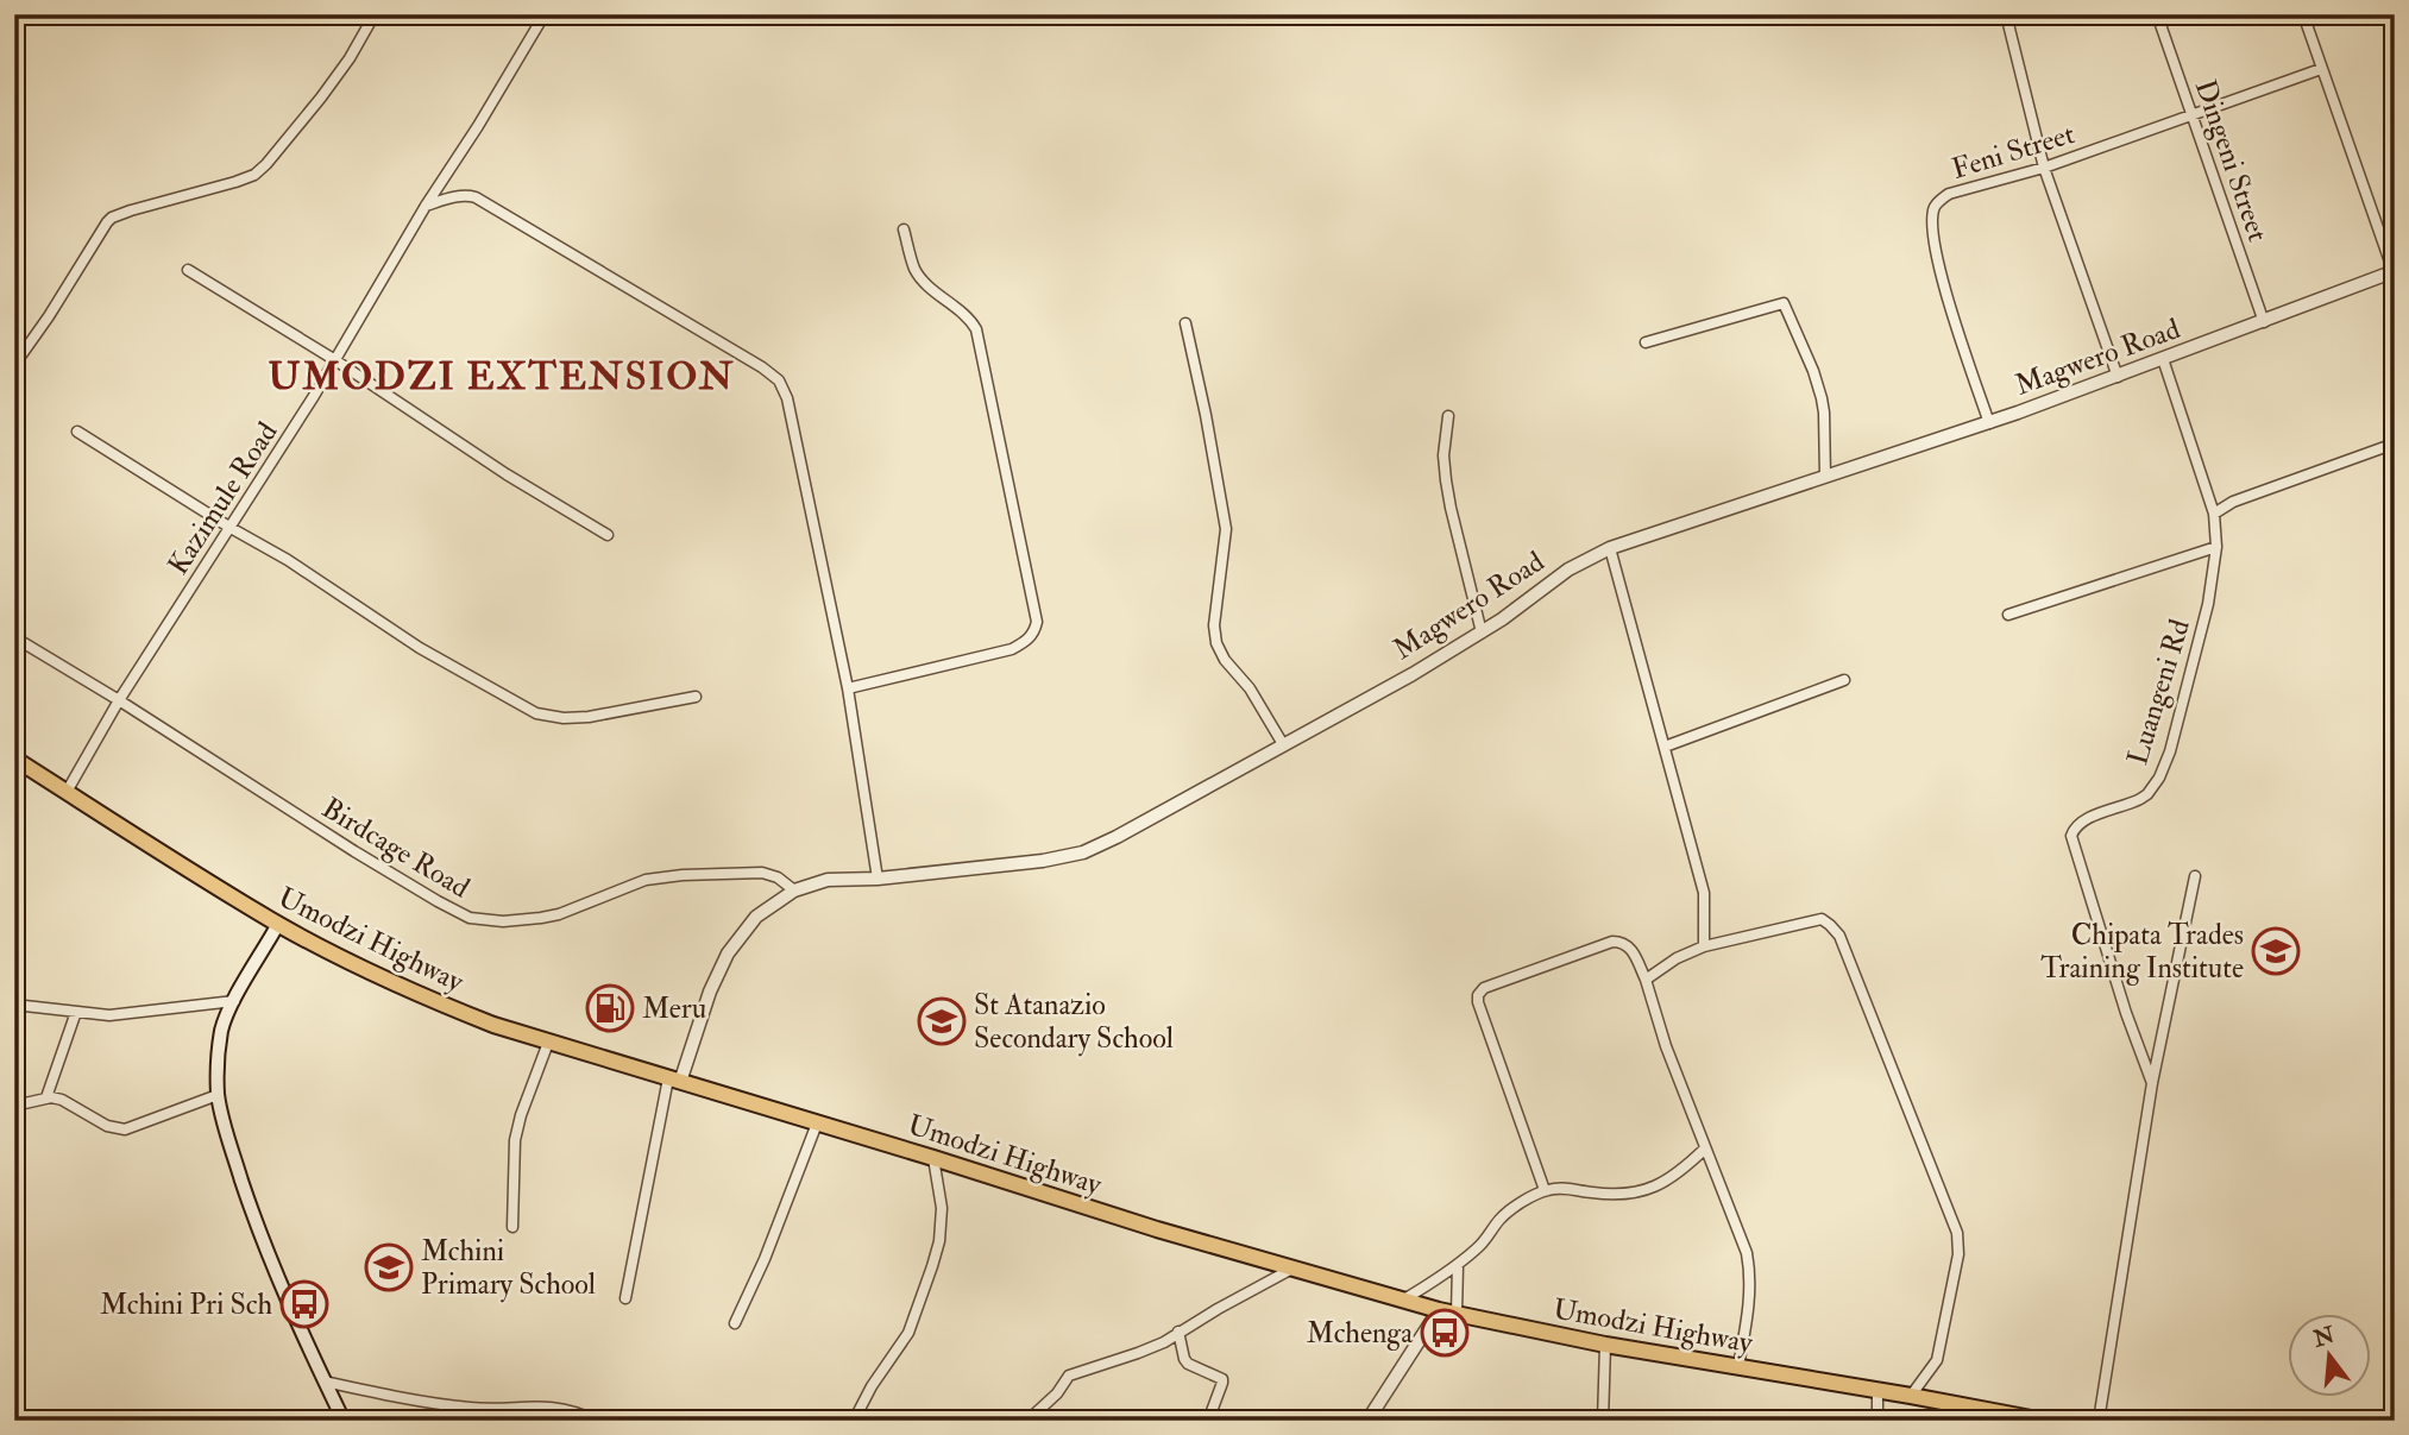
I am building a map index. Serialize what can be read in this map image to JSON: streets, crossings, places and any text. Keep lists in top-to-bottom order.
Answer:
{
  "streets": {
    "highway": ["Umodzi Highway"],
    "street": [
      "Feni Street",
      "Dingeni Street",
      "Magwero Road",
      "Kazimule Road",
      "Luangeni Rd",
      "Birdcage Road"
    ]
  },
  "crossings": [
    ["Feni Street", "Dingeni Street"],
    ["Feni Street", "Magwero Road"],
    ["Dingeni Street", "Magwero Road"],
    ["Magwero Road", "Luangeni Rd"],
    ["Magwero Road", "Birdcage Road"],
    ["Magwero Road", "Umodzi Highway"],
    ["Kazimule Road", "Birdcage Road"],
    ["Kazimule Road", "Umodzi Highway"]
  ],
  "districts": ["UMODZI EXTENSION"],
  "places": {
    "school or university": ["Chipata Trades Training Institute", "St Atanazio Secondary School", "Mchini Primary School"],
    "fuel station": ["Meru"],
    "bus stop": ["Mchini Pri Sch", "Mchenga"]
  },
  "north": "top"
}
